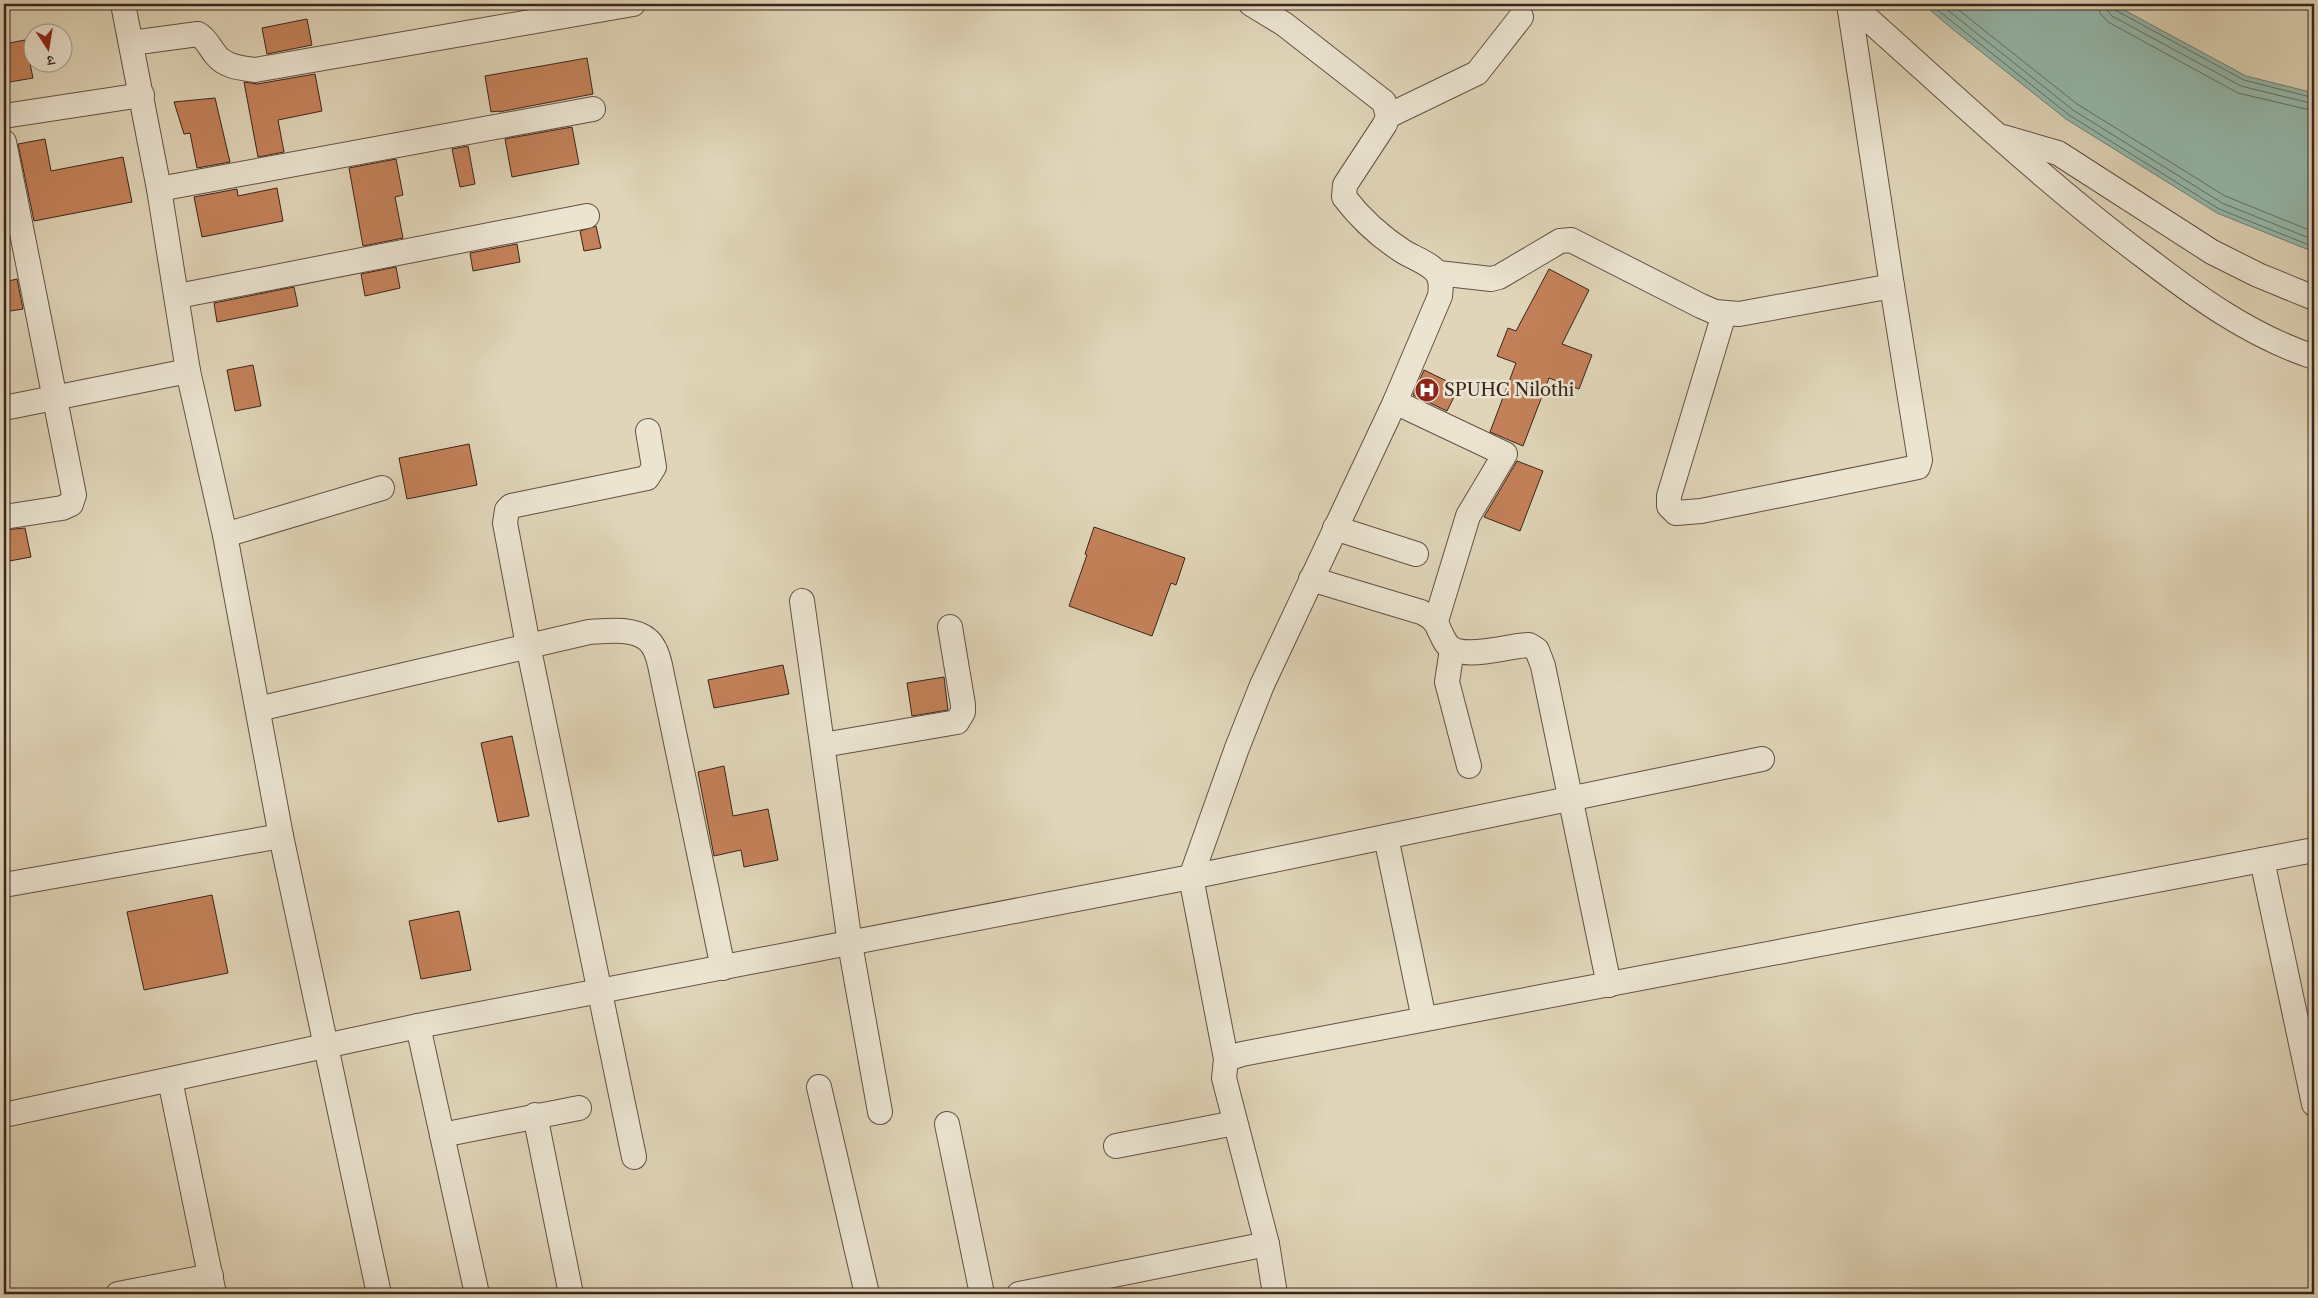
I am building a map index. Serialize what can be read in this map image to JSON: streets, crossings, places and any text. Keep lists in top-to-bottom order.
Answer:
{
  "places": {
    "hospital": ["SPUHC Nilothi"]
  },
  "north": "bottom"
}
